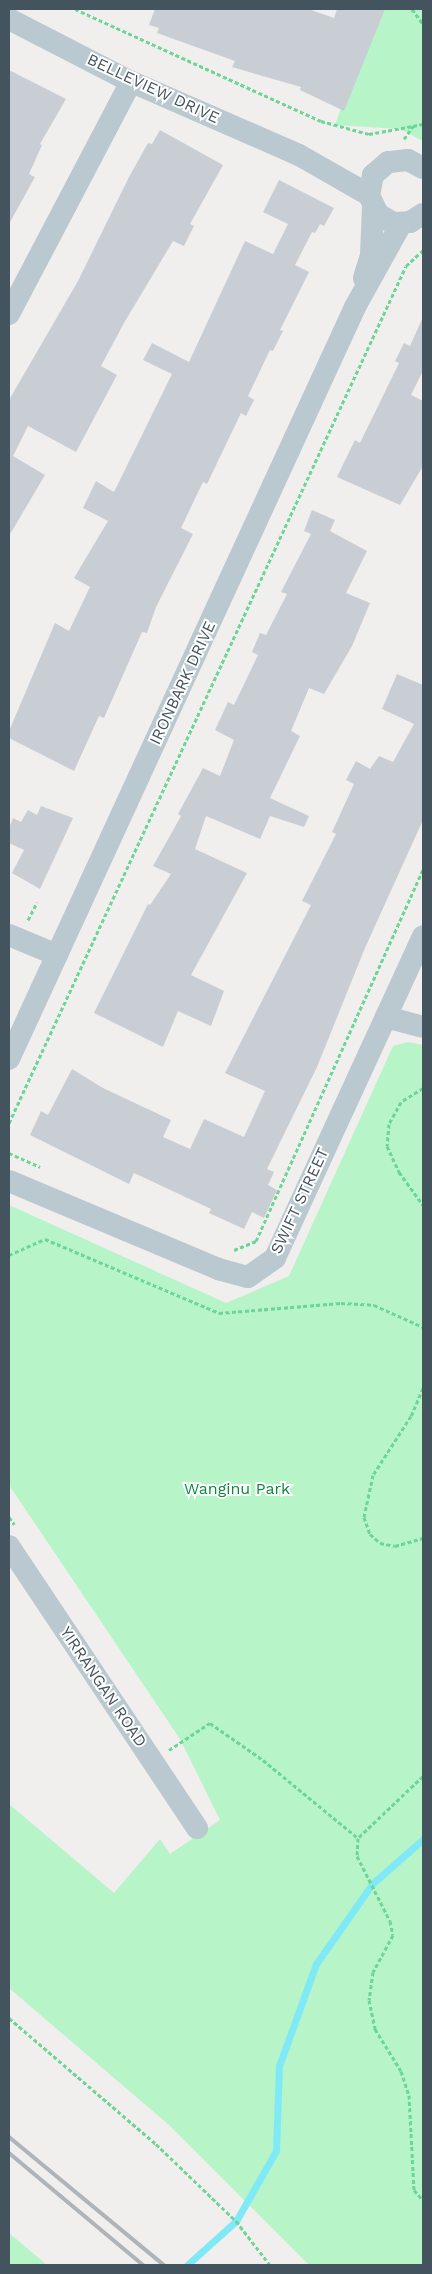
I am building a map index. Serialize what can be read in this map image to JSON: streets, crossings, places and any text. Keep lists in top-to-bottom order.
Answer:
{
  "streets": {
    "street": [
      "BELLEVIEW DRIVE",
      "IRONBARK DRIVE",
      "SWIFT STREET",
      "YIRRANGAN ROAD"
    ]
  },
  "crossings": [
    ["BELLEVIEW DRIVE", "IRONBARK DRIVE"]
  ],
  "parks": ["Wanginu Park"]
}
